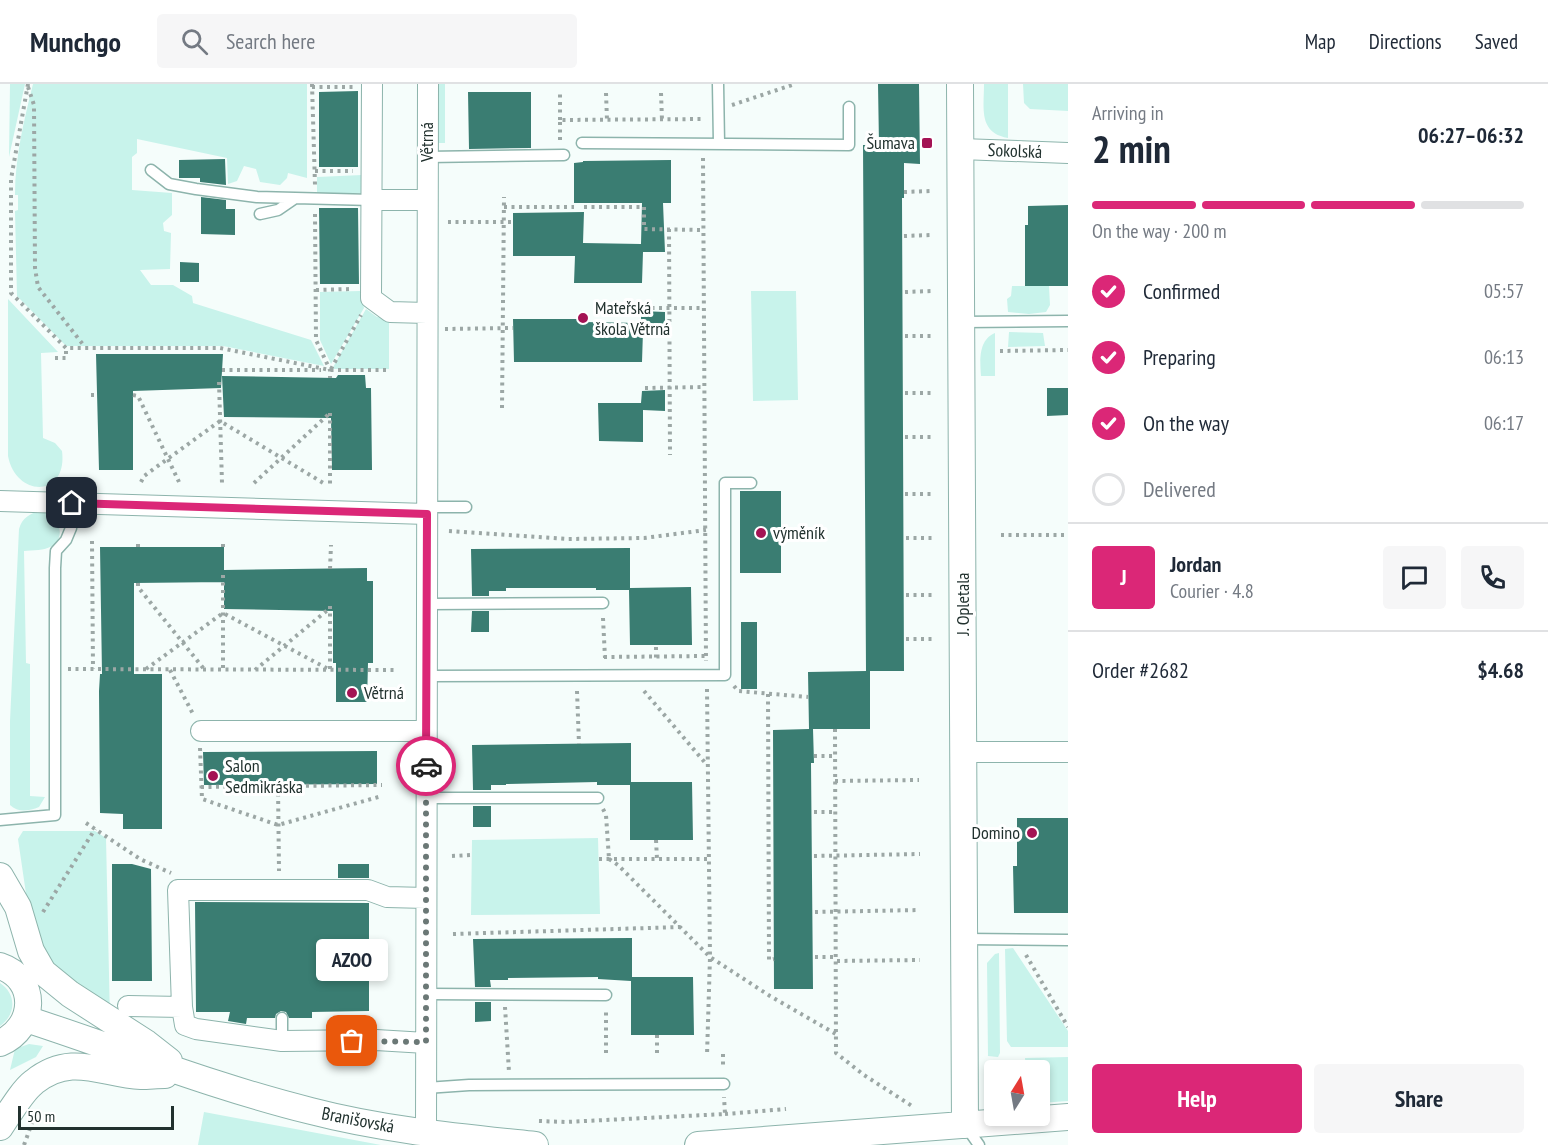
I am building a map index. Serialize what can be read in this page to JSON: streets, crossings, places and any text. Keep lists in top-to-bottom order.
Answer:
{
  "streets": {
    "street": [
      "Větrná",
      "Sokolská",
      "J. Opletala",
      "Branišovská"
    ]
  },
  "crossings": [
    ["Větrná", "Branišovská"],
    ["Sokolská", "J. Opletala"]
  ],
  "places": {
    "transit": ["Šumava"],
    "other": [
      "Mateřská škola Větrná",
      "výměník",
      "Větrná",
      "Salon Sedmikráska",
      "Domino",
      "AZOO"
    ]
  },
  "scale_bar": "50 m",
  "north": "top",
  "page": {
    "header": "Munchgo",
    "search": "Search here",
    "nav": ["Map", "Directions", "Saved"],
    "heading": ["2 min", "Arriving in", "06:27–06:32"],
    "panel": [
      "Jordan",
      "Courier · 4.8",
      "Order #2682",
      "$4.68"
    ],
    "bar": "On the way · 200 m",
    "list": [
      ["Confirmed", "05:57"],
      ["Preparing", "06:13"],
      ["On the way", "06:17"],
      "Delivered"
    ],
    "round": "J",
    "bubble": "AZOO",
    "buttons": ["Help", "Share"],
    "scale": "50 m"
  }
}
